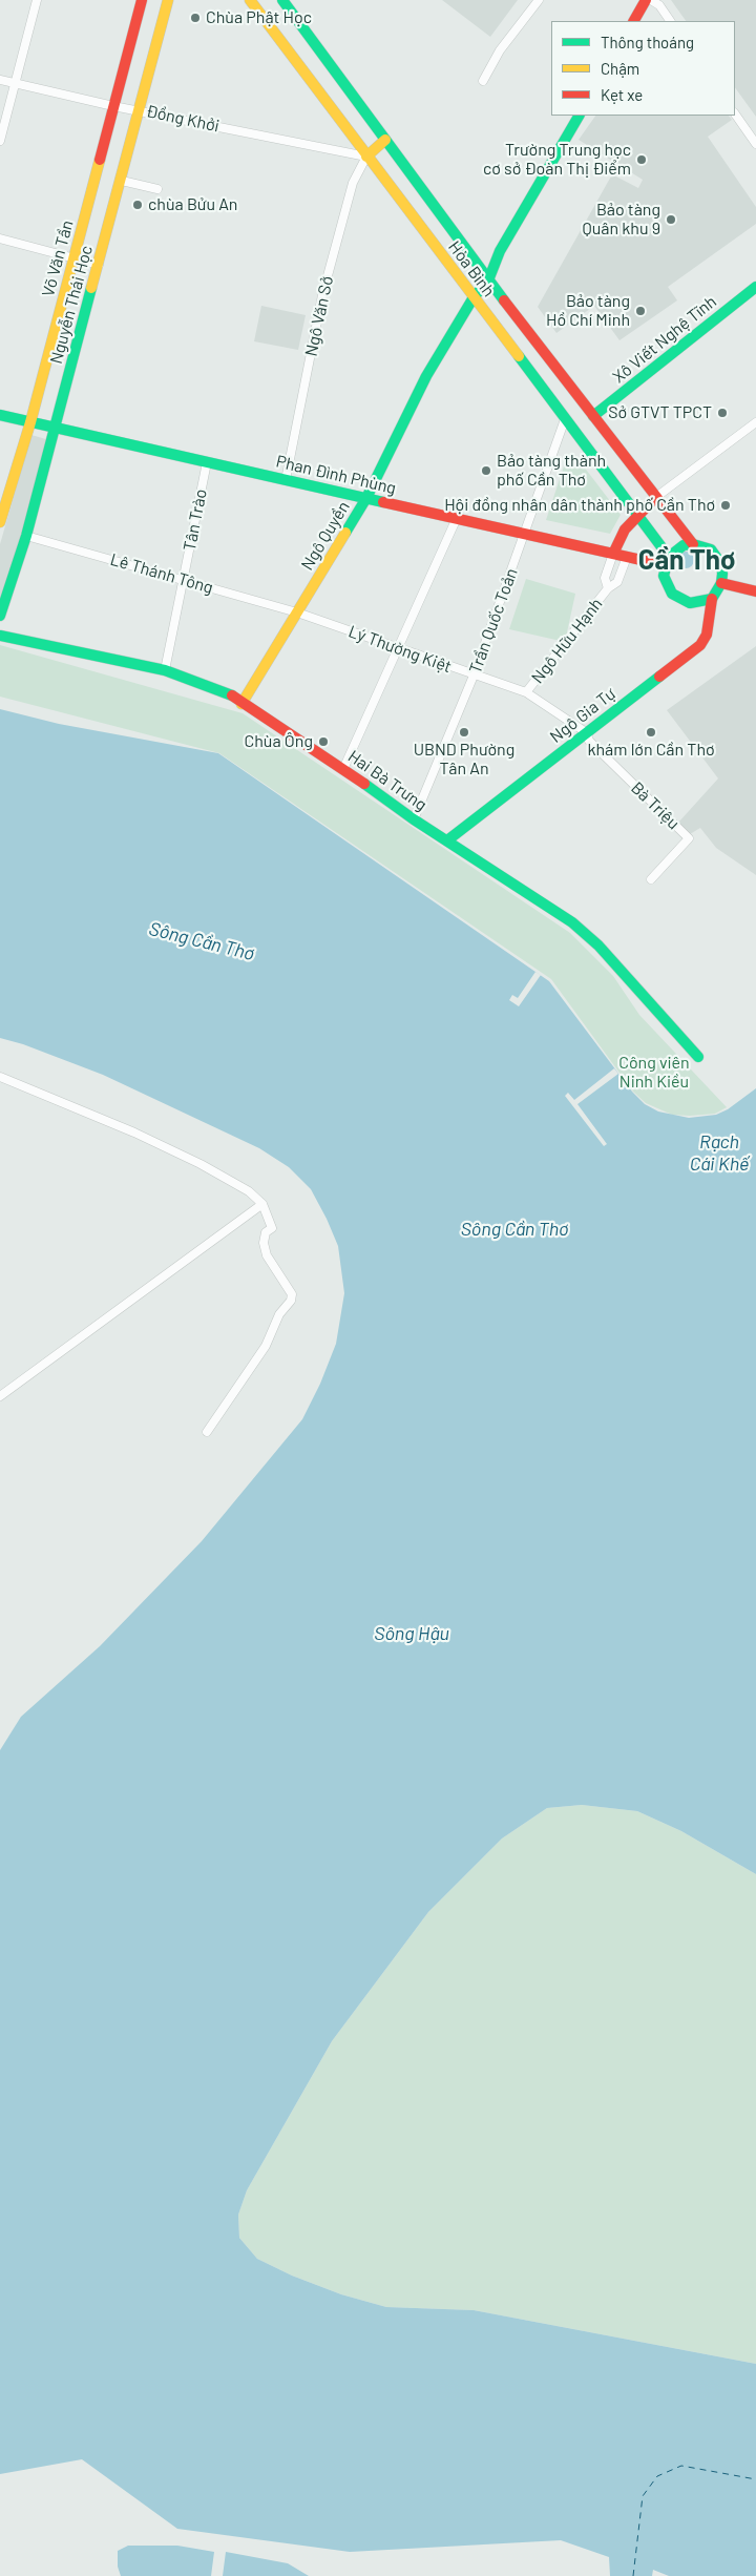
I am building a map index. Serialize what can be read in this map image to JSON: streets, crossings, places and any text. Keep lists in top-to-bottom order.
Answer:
{
  "streets": {
    "street": [
      "Đồng Khởi",
      "Võ Văn Tần",
      "Hòa Bình",
      "Nguyễn Thái Học",
      "Ngô Văn Sở",
      "Xô Viết Nghệ Tĩnh",
      "Phan Đình Phùng",
      "Tân Trào",
      "Ngô Quyền",
      "Lê Thánh Tông",
      "Trần Quốc Toản",
      "Ngô Hữu Hạnh",
      "Lý Thường Kiệt",
      "Ngô Gia Tự",
      "Hai Bà Trưng",
      "Bà Triệu"
    ]
  },
  "crossings": [
    ["Đồng Khởi", "Võ Văn Tần"],
    ["Đồng Khởi", "Hòa Bình"],
    ["Đồng Khởi", "Nguyễn Thái Học"],
    ["Đồng Khởi", "Ngô Văn Sở"],
    ["Võ Văn Tần", "Phan Đình Phùng"],
    ["Hòa Bình", "Ngô Văn Sở"],
    ["Hòa Bình", "Xô Viết Nghệ Tĩnh"],
    ["Hòa Bình", "Phan Đình Phùng"],
    ["Hòa Bình", "Ngô Quyền"],
    ["Hòa Bình", "Trần Quốc Toản"],
    ["Hòa Bình", "Ngô Gia Tự"],
    ["Nguyễn Thái Học", "Phan Đình Phùng"],
    ["Nguyễn Thái Học", "Lê Thánh Tông"],
    ["Ngô Văn Sở", "Phan Đình Phùng"],
    ["Phan Đình Phùng", "Tân Trào"],
    ["Phan Đình Phùng", "Ngô Quyền"],
    ["Phan Đình Phùng", "Trần Quốc Toản"],
    ["Phan Đình Phùng", "Ngô Hữu Hạnh"],
    ["Phan Đình Phùng", "Ngô Gia Tự"],
    ["Tân Trào", "Lê Thánh Tông"],
    ["Tân Trào", "Hai Bà Trưng"],
    ["Ngô Quyền", "Lê Thánh Tông"],
    ["Ngô Quyền", "Lý Thường Kiệt"],
    ["Ngô Quyền", "Hai Bà Trưng"],
    ["Lê Thánh Tông", "Lý Thường Kiệt"],
    ["Trần Quốc Toản", "Lý Thường Kiệt"],
    ["Trần Quốc Toản", "Hai Bà Trưng"],
    ["Ngô Hữu Hạnh", "Lý Thường Kiệt"],
    ["Lý Thường Kiệt", "Ngô Gia Tự"],
    ["Lý Thường Kiệt", "Bà Triệu"],
    ["Ngô Gia Tự", "Hai Bà Trưng"],
    ["Ngô Gia Tự", "Bà Triệu"]
  ],
  "districts": ["Cần Thơ"],
  "water": ["Sông Cần Thơ", "Rạch Cái Khế", "Sông Hậu"],
  "parks": ["Công viên Ninh Kiều"],
  "places": [
    "Chùa Phật Học",
    "Trường Trung học cơ sở Đoàn Thị Điểm",
    "chùa Bửu An",
    "Bảo tàng Quân khu 9",
    "Bảo tàng Hồ Chí Minh",
    "Sở GTVT TPCT",
    "Bảo tàng thành phố Cần Thơ",
    "Hội đồng nhân dân thành phố Cần Thơ",
    "UBND Phường Tân An",
    "khám lớn Cần Thơ",
    "Chùa Ông"
  ],
  "legend": ["Thông thoáng", "Chậm", "Kẹt xe"]
}
